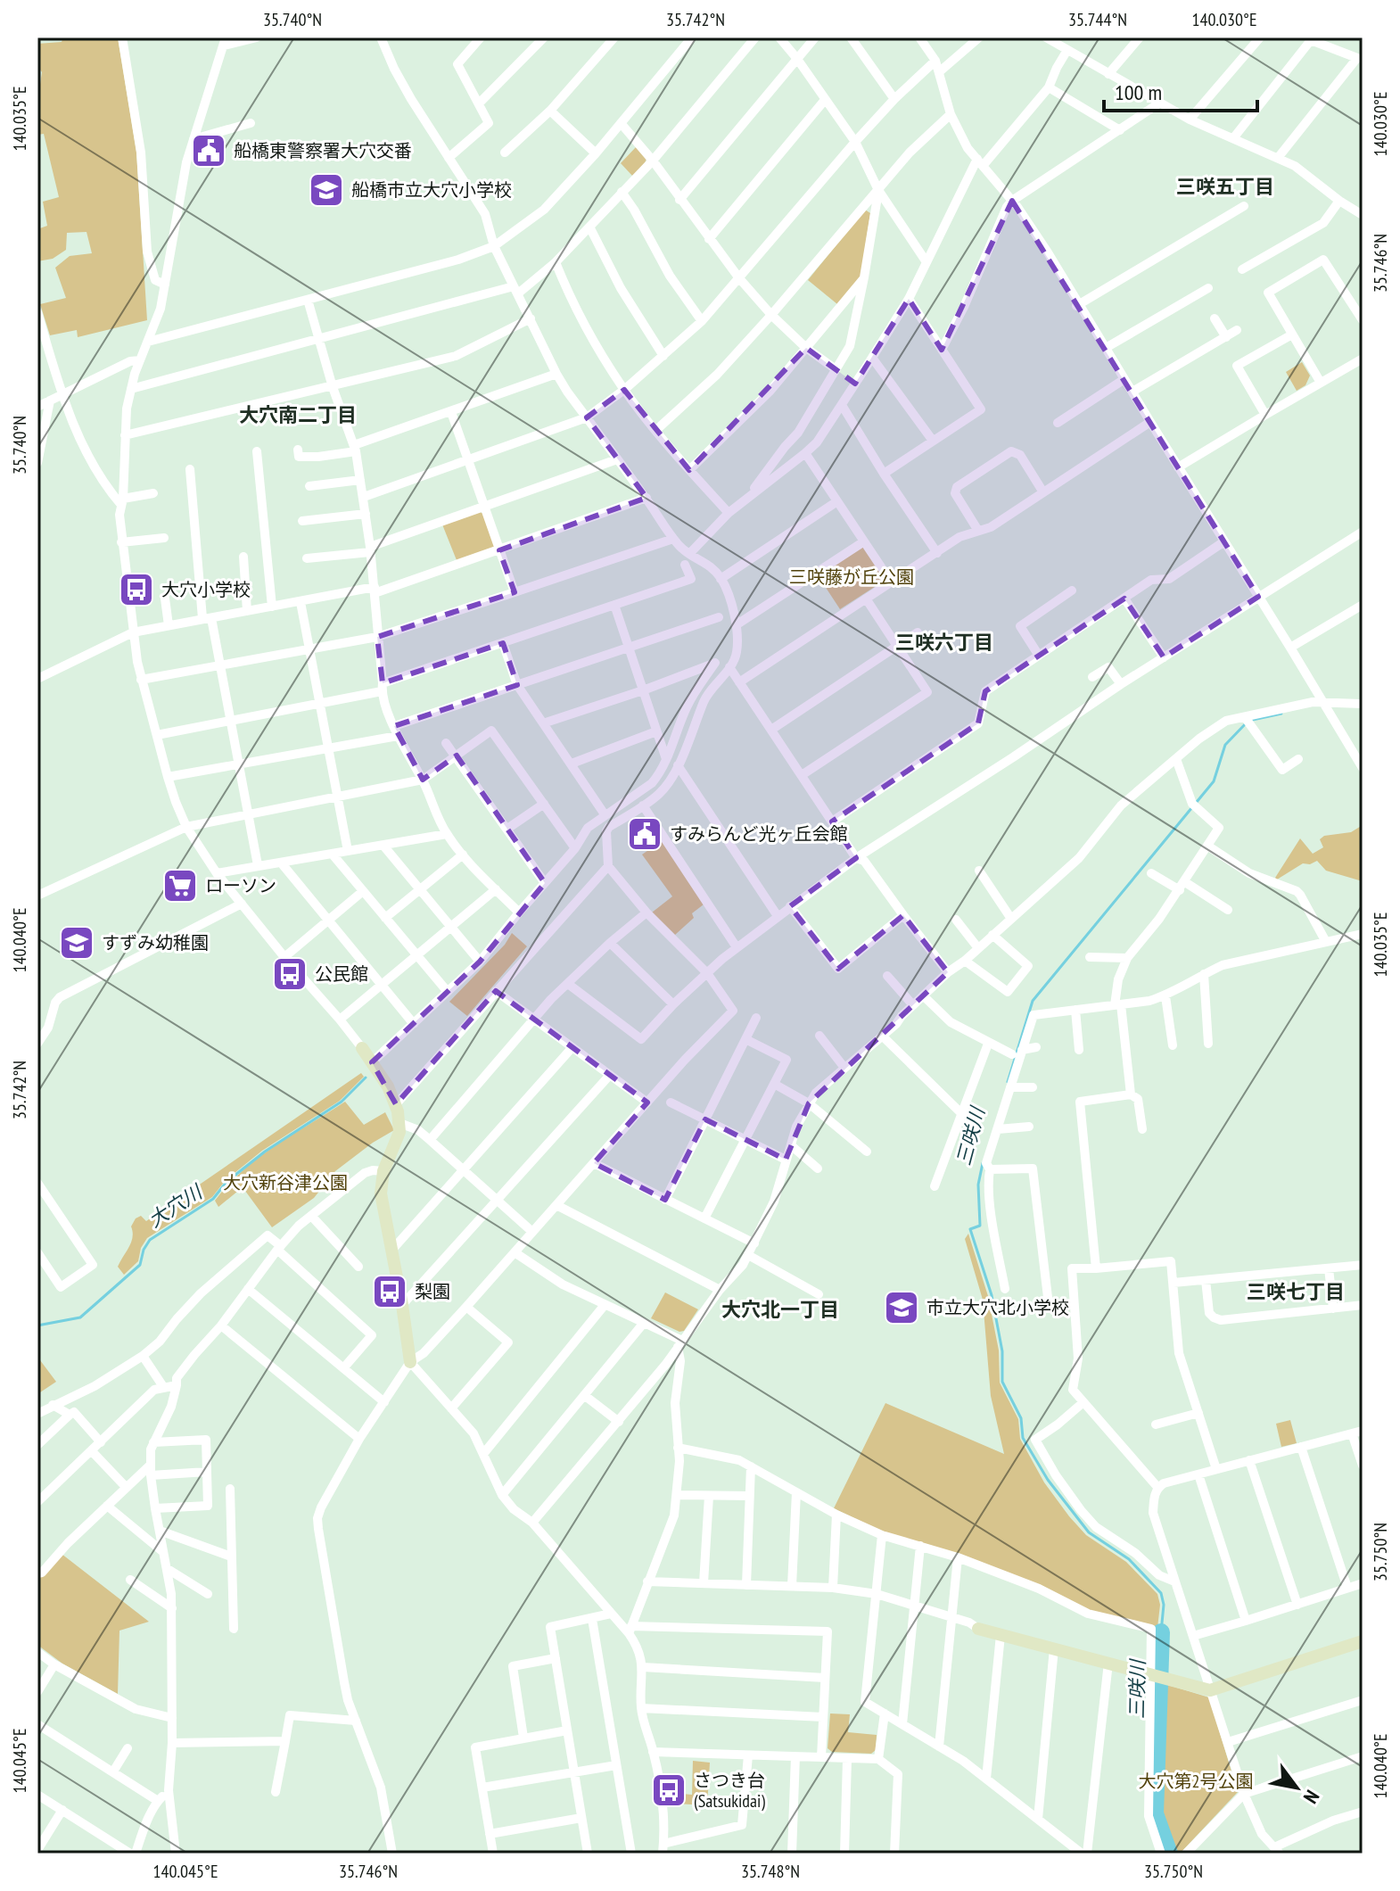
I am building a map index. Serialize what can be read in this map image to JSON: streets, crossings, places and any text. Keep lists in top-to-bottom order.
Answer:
{
  "districts": [
    "三咲五丁目",
    "大穴南二丁目",
    "三咲六丁目",
    "三咲七丁目",
    "大穴北一丁目"
  ],
  "water": ["三咲川", "大穴川"],
  "parks": ["三咲藤が丘公園", "大穴新谷津公園", "大穴第2号公園"],
  "places": {
    "public building": ["船橋東警察署大穴交番", "すみらんど光ヶ丘会館"],
    "school or university": ["船橋市立大穴小学校", "すずみ幼稚園", "市立大穴北小学校"],
    "bus stop": [
      "大穴小学校",
      "公民館",
      "梨園",
      "さつき台 (Satsukidai)"
    ],
    "supermarket": ["ローソン"]
  },
  "scale_bar": "100 m",
  "north": "bottom right",
  "coordinates": [
    "35.740°N",
    "35.742°N",
    "35.744°N",
    "140.030°E",
    "140.035°E",
    "35.746°N",
    "140.040°E",
    "35.750°N",
    "140.045°E",
    "35.748°N"
  ]
}
